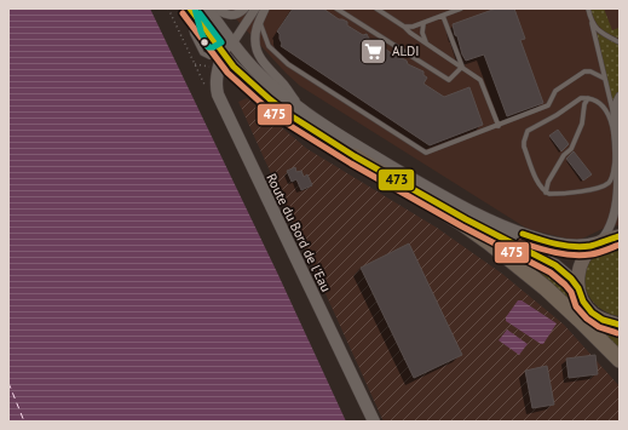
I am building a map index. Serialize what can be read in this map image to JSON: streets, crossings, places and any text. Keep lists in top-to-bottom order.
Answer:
{
  "streets": {
    "main road": ["Route du Bord de l'Eau"]
  },
  "places": {
    "supermarket": ["ALDI"]
  },
  "lines": ["transit line 473", "transit line 475"]
}
